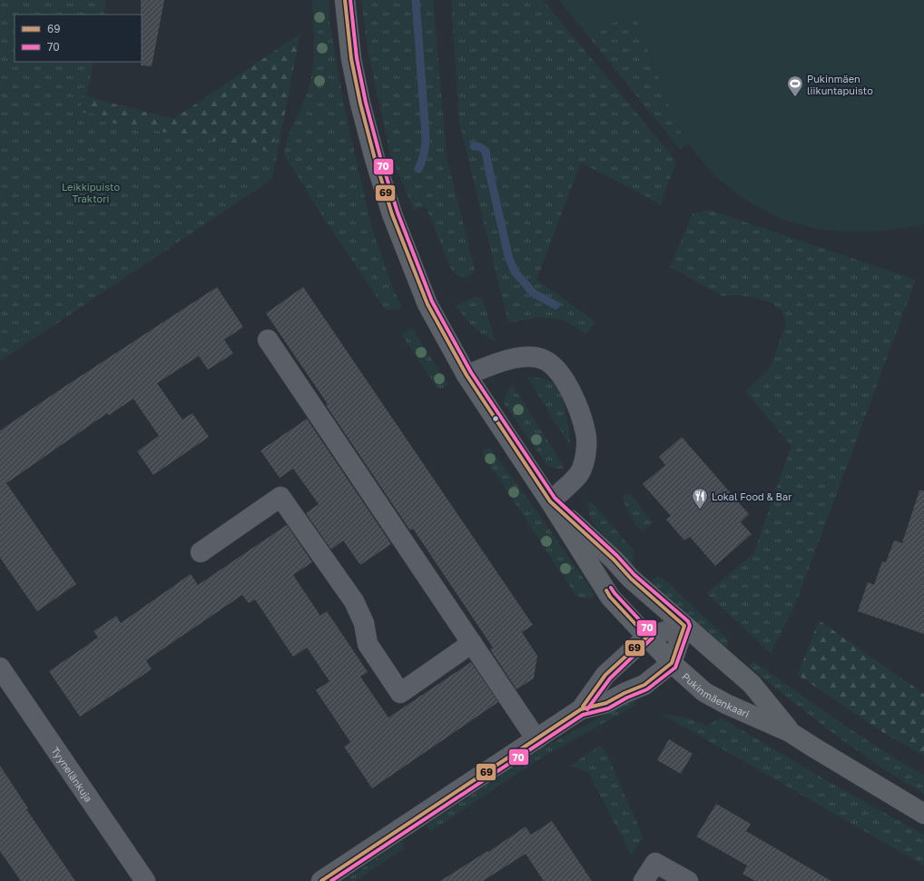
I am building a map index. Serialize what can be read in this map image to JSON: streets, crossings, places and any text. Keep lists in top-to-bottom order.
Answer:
{
  "streets": {
    "main road": ["Pukinmäenkaari"],
    "street": ["Tyynelänkuja"]
  },
  "parks": ["Leikkipuisto Traktori"],
  "places": {
    "sports": ["Pukinmäen liikuntapuisto"],
    "restaurant": ["Lokal Food & Bar"]
  },
  "lines": ["transit line 69", "transit line 70"],
  "legend": ["69", "70"]
}
